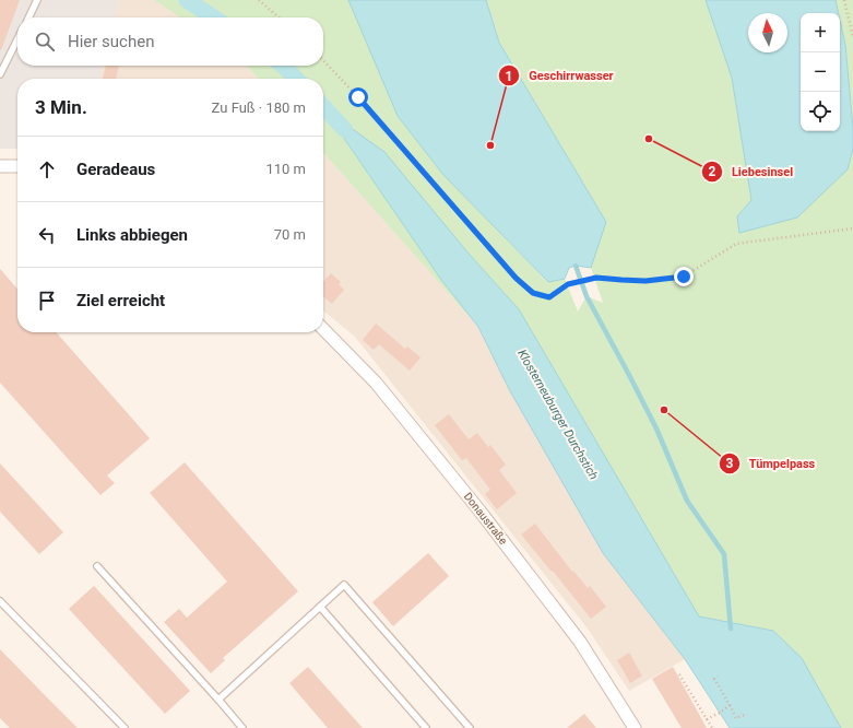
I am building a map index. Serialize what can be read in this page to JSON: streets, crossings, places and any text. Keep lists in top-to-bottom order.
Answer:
{
  "streets": {
    "street": ["Donaustraße"]
  },
  "water": ["Klosterneuburger Durchstich"],
  "places": ["Liebesinsel", "Geschirrwasser", "Tümpelpass"],
  "north": "top",
  "page": {
    "map_buttons": ["+", "−"],
    "search": "Hier suchen",
    "heading": ["3 Min.", "Zu Fuß · 180 m"],
    "list": [
      ["Geradeaus", "110 m"],
      ["Links abbiegen", "70 m"],
      "Ziel erreicht"
    ]
  }
}
